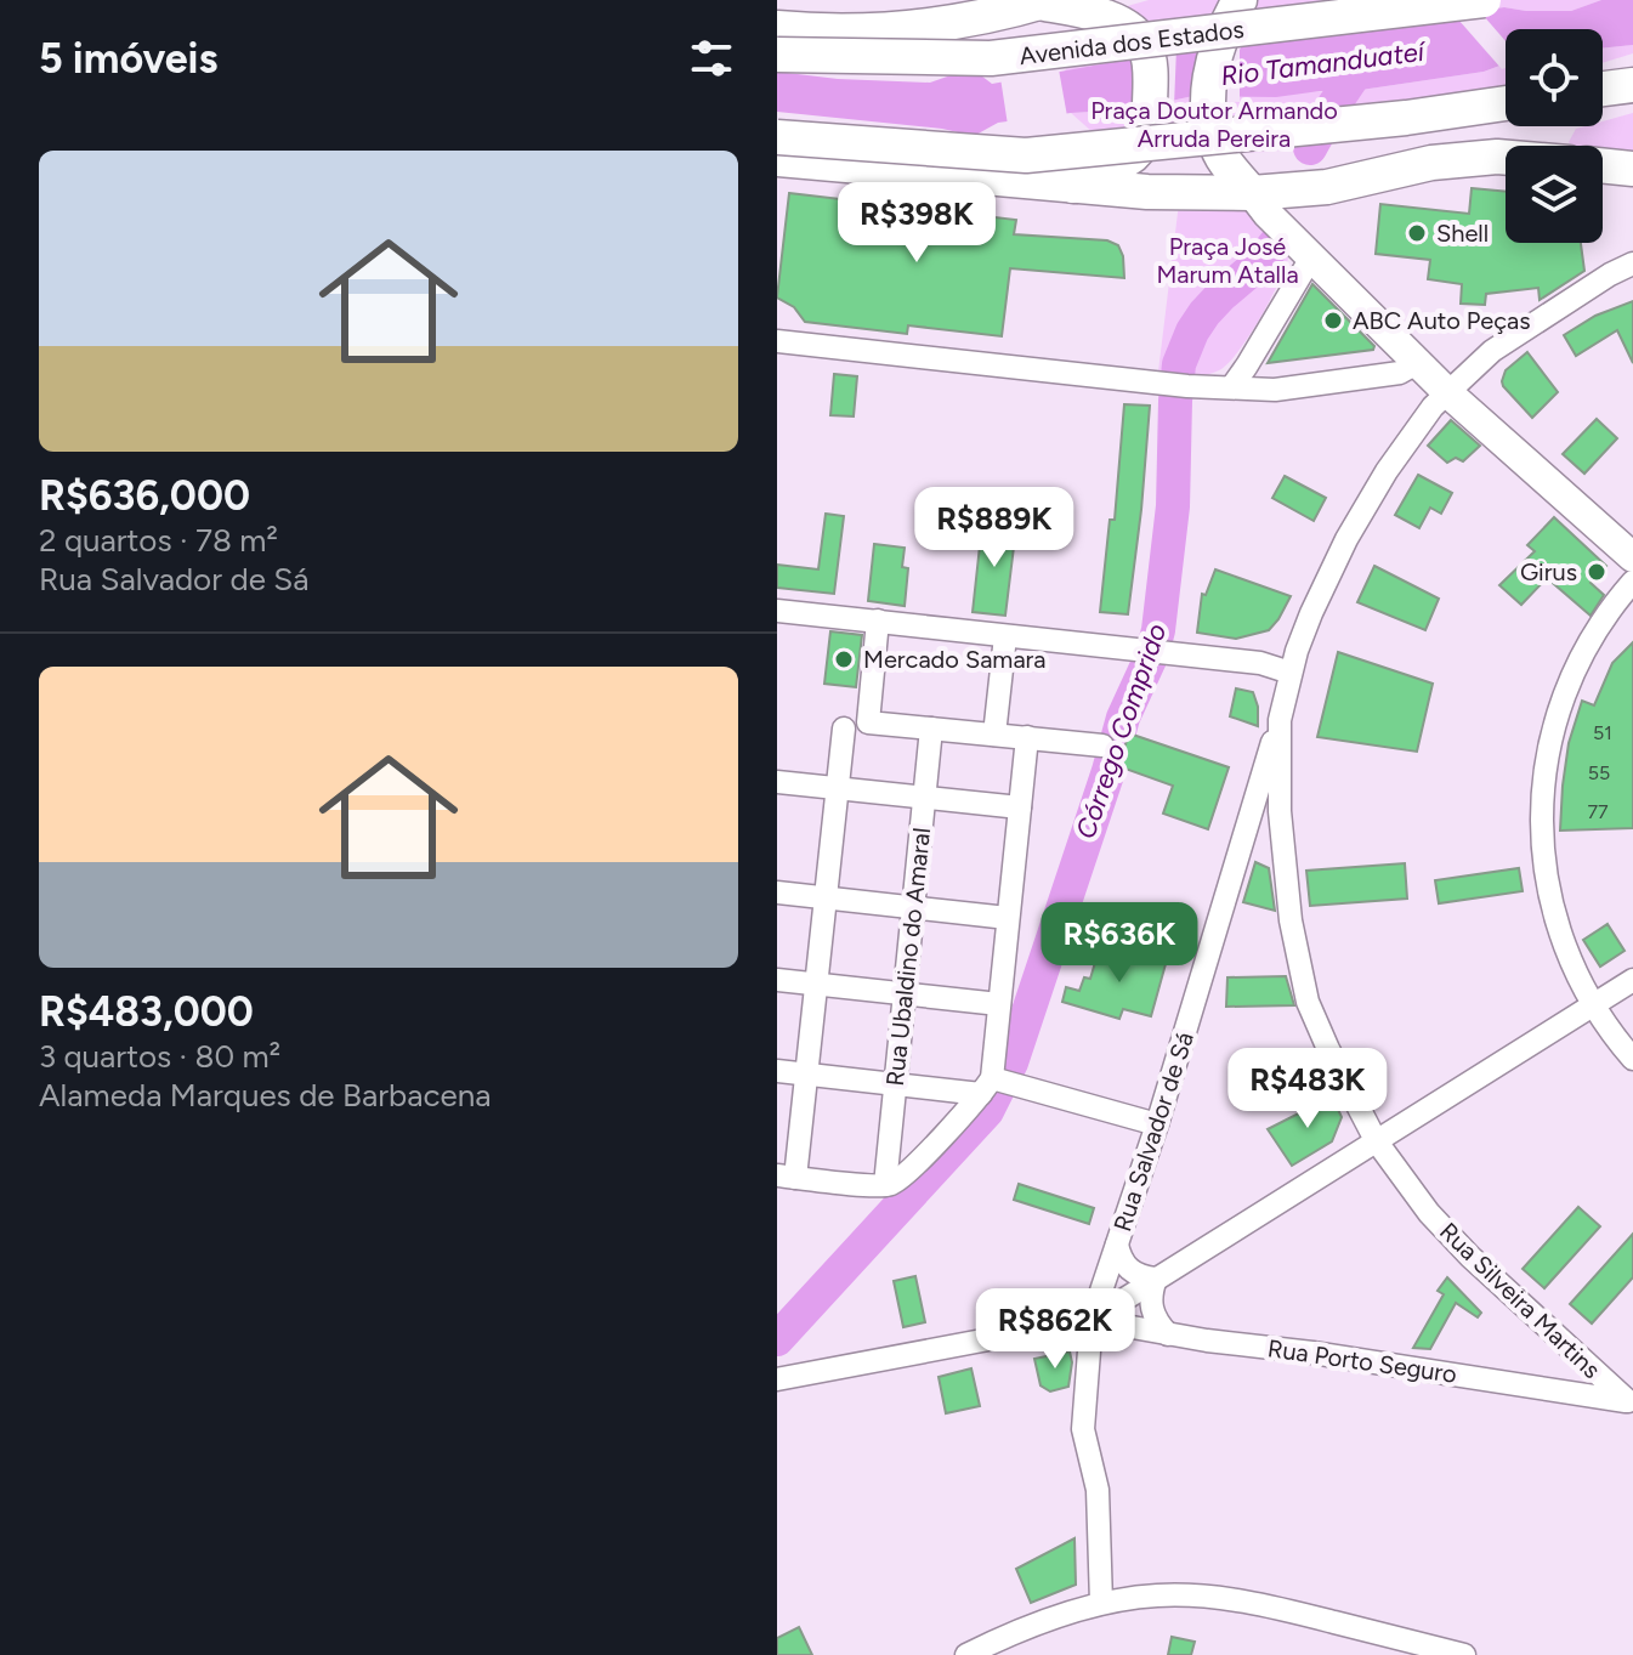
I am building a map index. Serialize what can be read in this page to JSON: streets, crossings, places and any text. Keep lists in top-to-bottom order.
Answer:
{
  "streets": {
    "highway": ["Avenida dos Estados"],
    "street": [
      "Rua Ubaldino do Amaral",
      "Rua Salvador de Sá",
      "Rua Silveira Martins",
      "Rua Porto Seguro"
    ]
  },
  "crossings": [
    ["Rua Salvador de Sá", "Rua Silveira Martins"],
    ["Rua Salvador de Sá", "Rua Porto Seguro"],
    ["Rua Silveira Martins", "Rua Porto Seguro"]
  ],
  "water": ["Rio Tamanduateí", "Córrego Comprido"],
  "parks": ["Praça Doutor Armando Arruda Pereira", "Praça José Marum Atalla"],
  "places": [
    "Shell",
    "ABC Auto Peças",
    "Girus",
    "Mercado Samara"
  ],
  "house_numbers": ["51", "55", "77"],
  "page": {
    "heading": "5 imóveis",
    "list": [
      {
        "name": "R$636,000",
        "note": "2 quartos · 78 m² · Rua Salvador de Sá"
      },
      {
        "name": "R$483,000",
        "note": "3 quartos · 80 m² · Alameda Marques de Barbacena"
      }
    ],
    "price": [
      "R$398K",
      "R$889K",
      "R$636K",
      "R$483K",
      "R$862K"
    ]
  }
}
